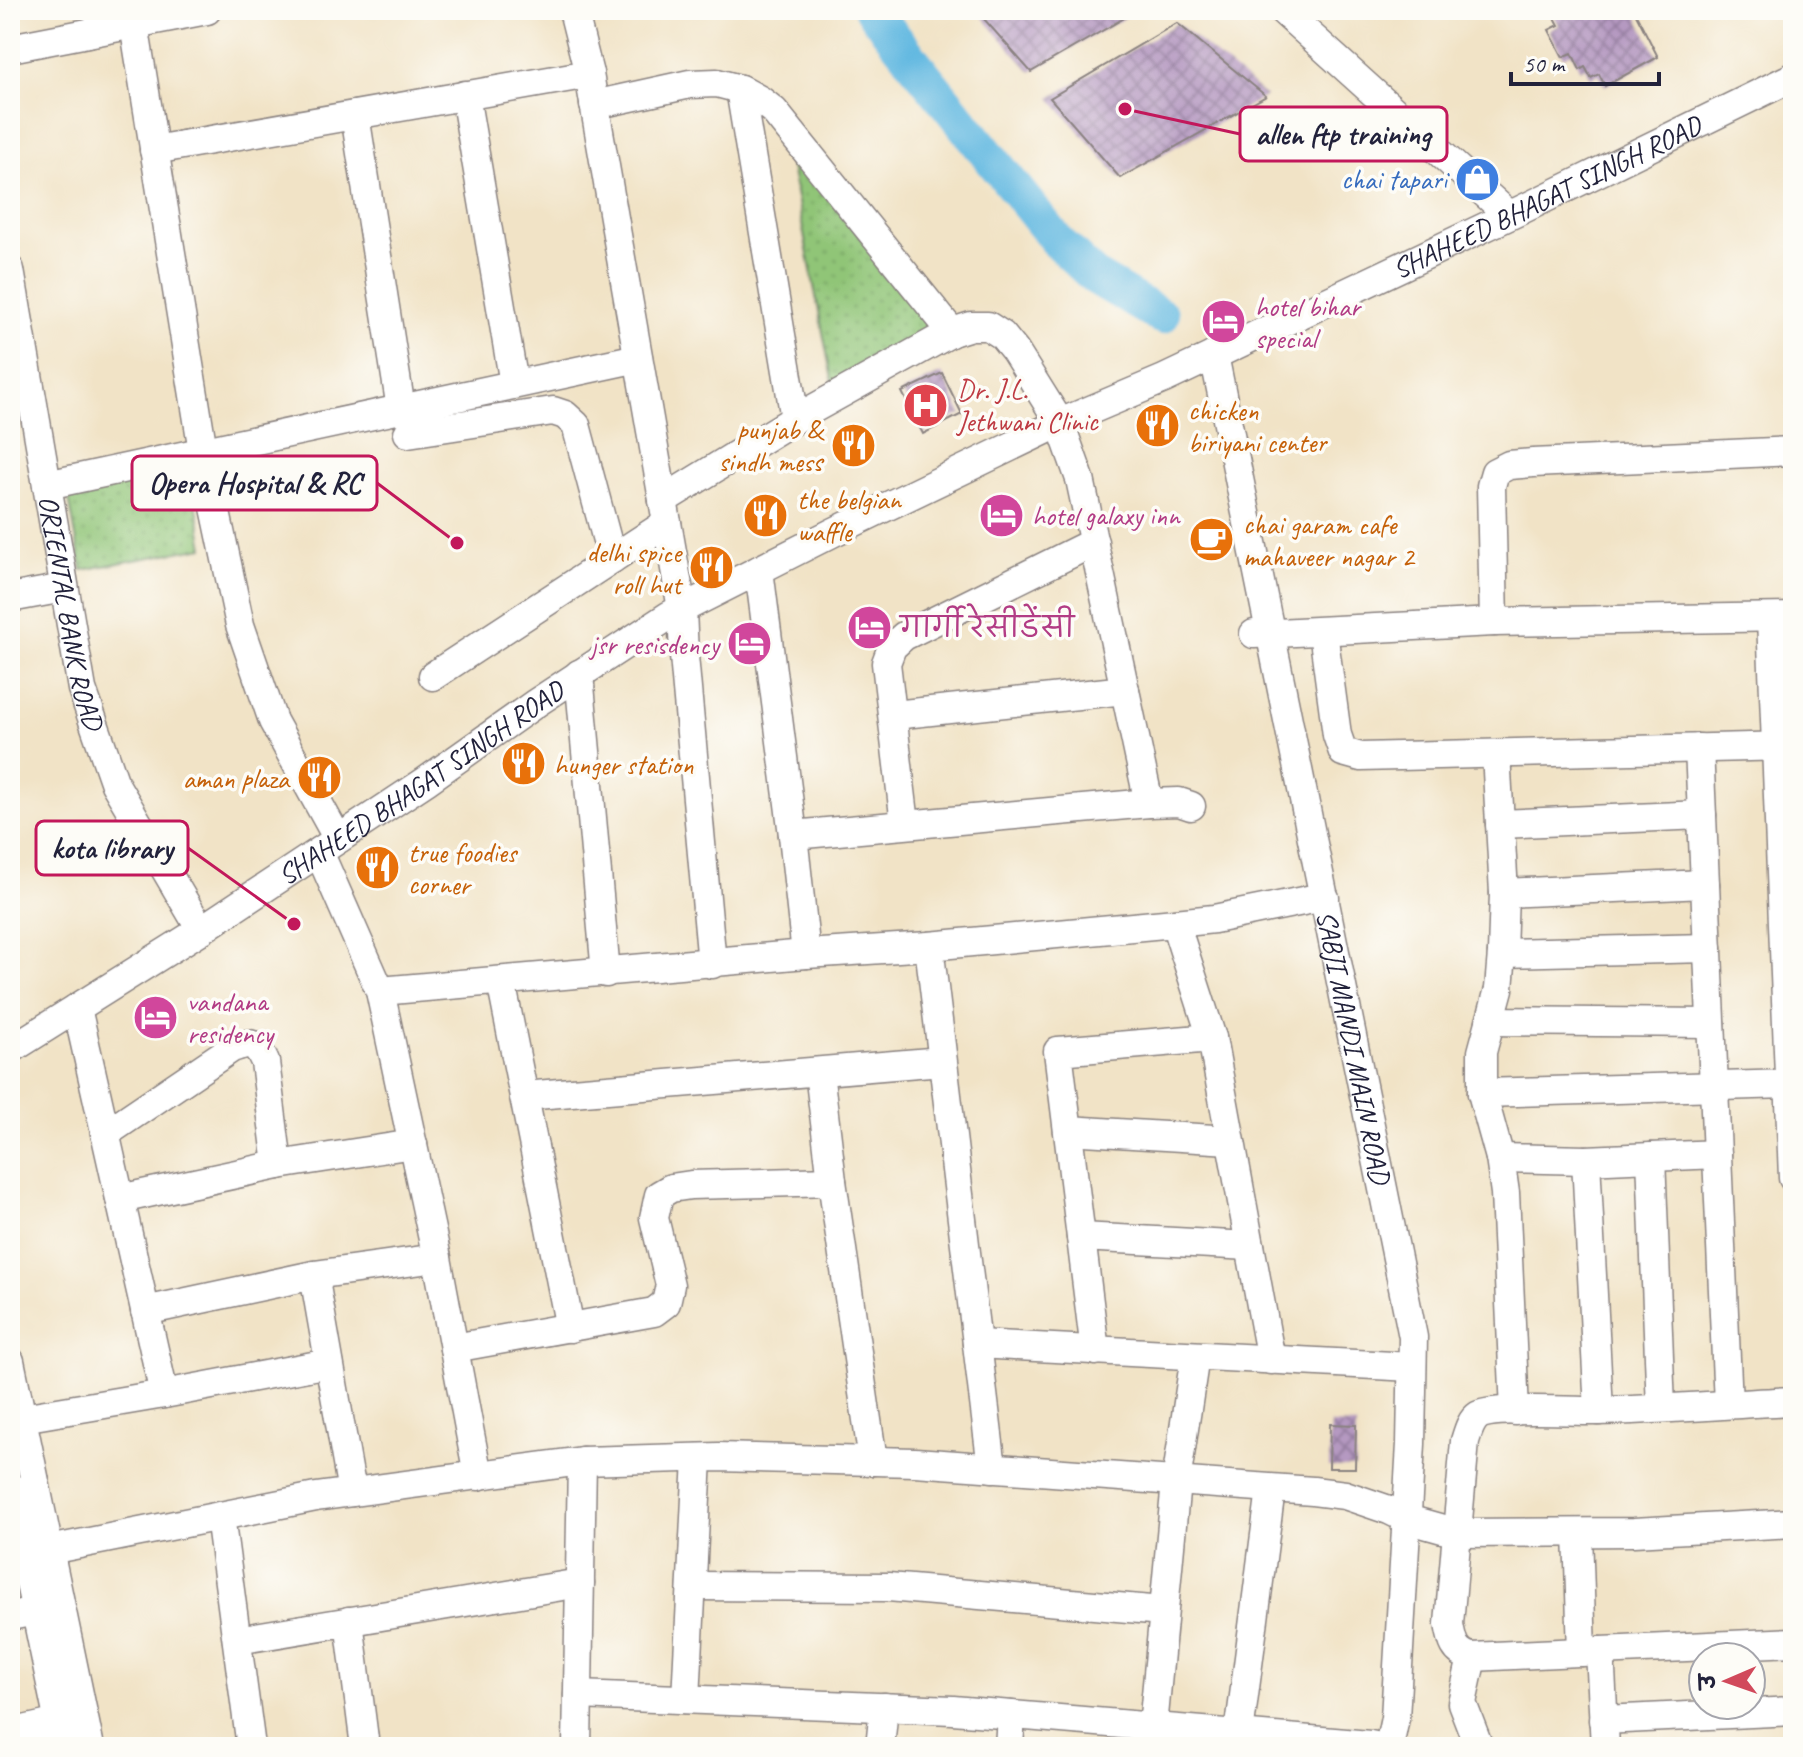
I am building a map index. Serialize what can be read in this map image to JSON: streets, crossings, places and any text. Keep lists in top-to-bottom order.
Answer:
{
  "streets": {
    "street": ["SHAHEED BHAGAT SINGH ROAD", "ORIENTAL BANK ROAD", "SABJI MANDI MAIN ROAD"]
  },
  "crossings": [
    ["SHAHEED BHAGAT SINGH ROAD", "ORIENTAL BANK ROAD"],
    ["SHAHEED BHAGAT SINGH ROAD", "SABJI MANDI MAIN ROAD"]
  ],
  "places": {
    "other": ["allen ftp training", "Opera Hospital & RC", "kota library"],
    "shop": ["chai tapari"],
    "hotel": [
      "hotel bihar special",
      "hotel galaxy inn",
      "गार्गी रेसीडेंसी",
      "jsr resisdency",
      "vandana residency"
    ],
    "hospital": ["Dr. J.L. Jethwani Clinic"],
    "restaurant": [
      "chicken biriyani center",
      "punjab & sindh mess",
      "the belgian waffle",
      "delhi spice roll hut",
      "hunger station",
      "aman plaza",
      "true foodies corner"
    ],
    "cafe": ["chai garam cafe mahaveer nagar 2"]
  },
  "scale_bar": "50 m",
  "north": "left"
}
